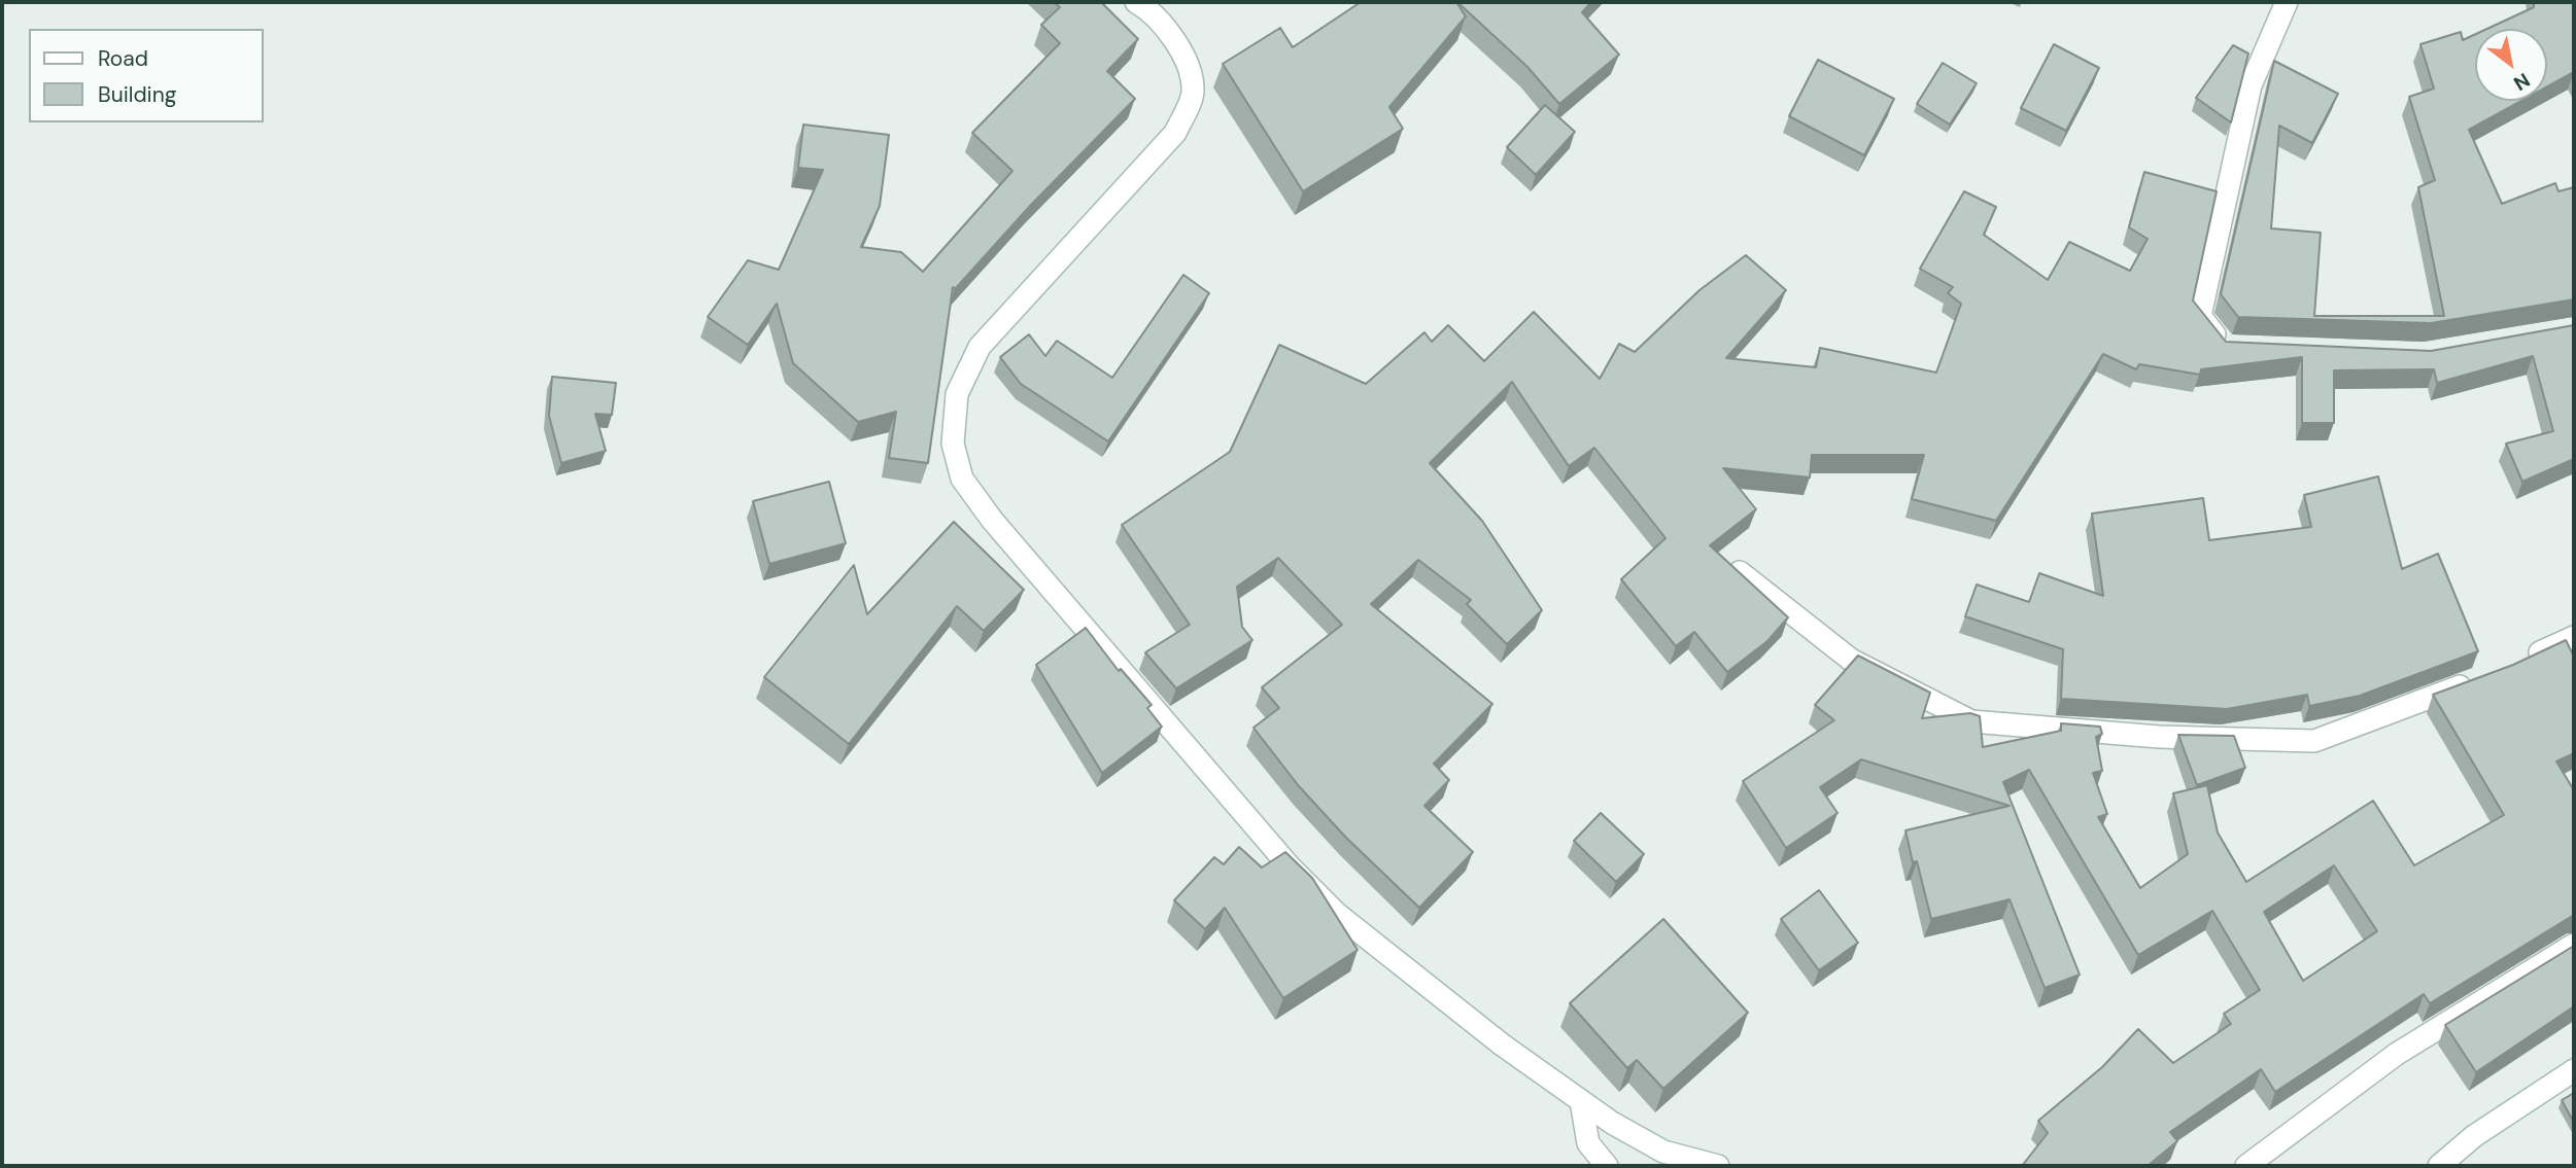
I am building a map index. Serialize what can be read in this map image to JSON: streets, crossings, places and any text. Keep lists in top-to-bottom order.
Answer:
{
  "legend": ["Road", "Building"],
  "north": "bottom right"
}
